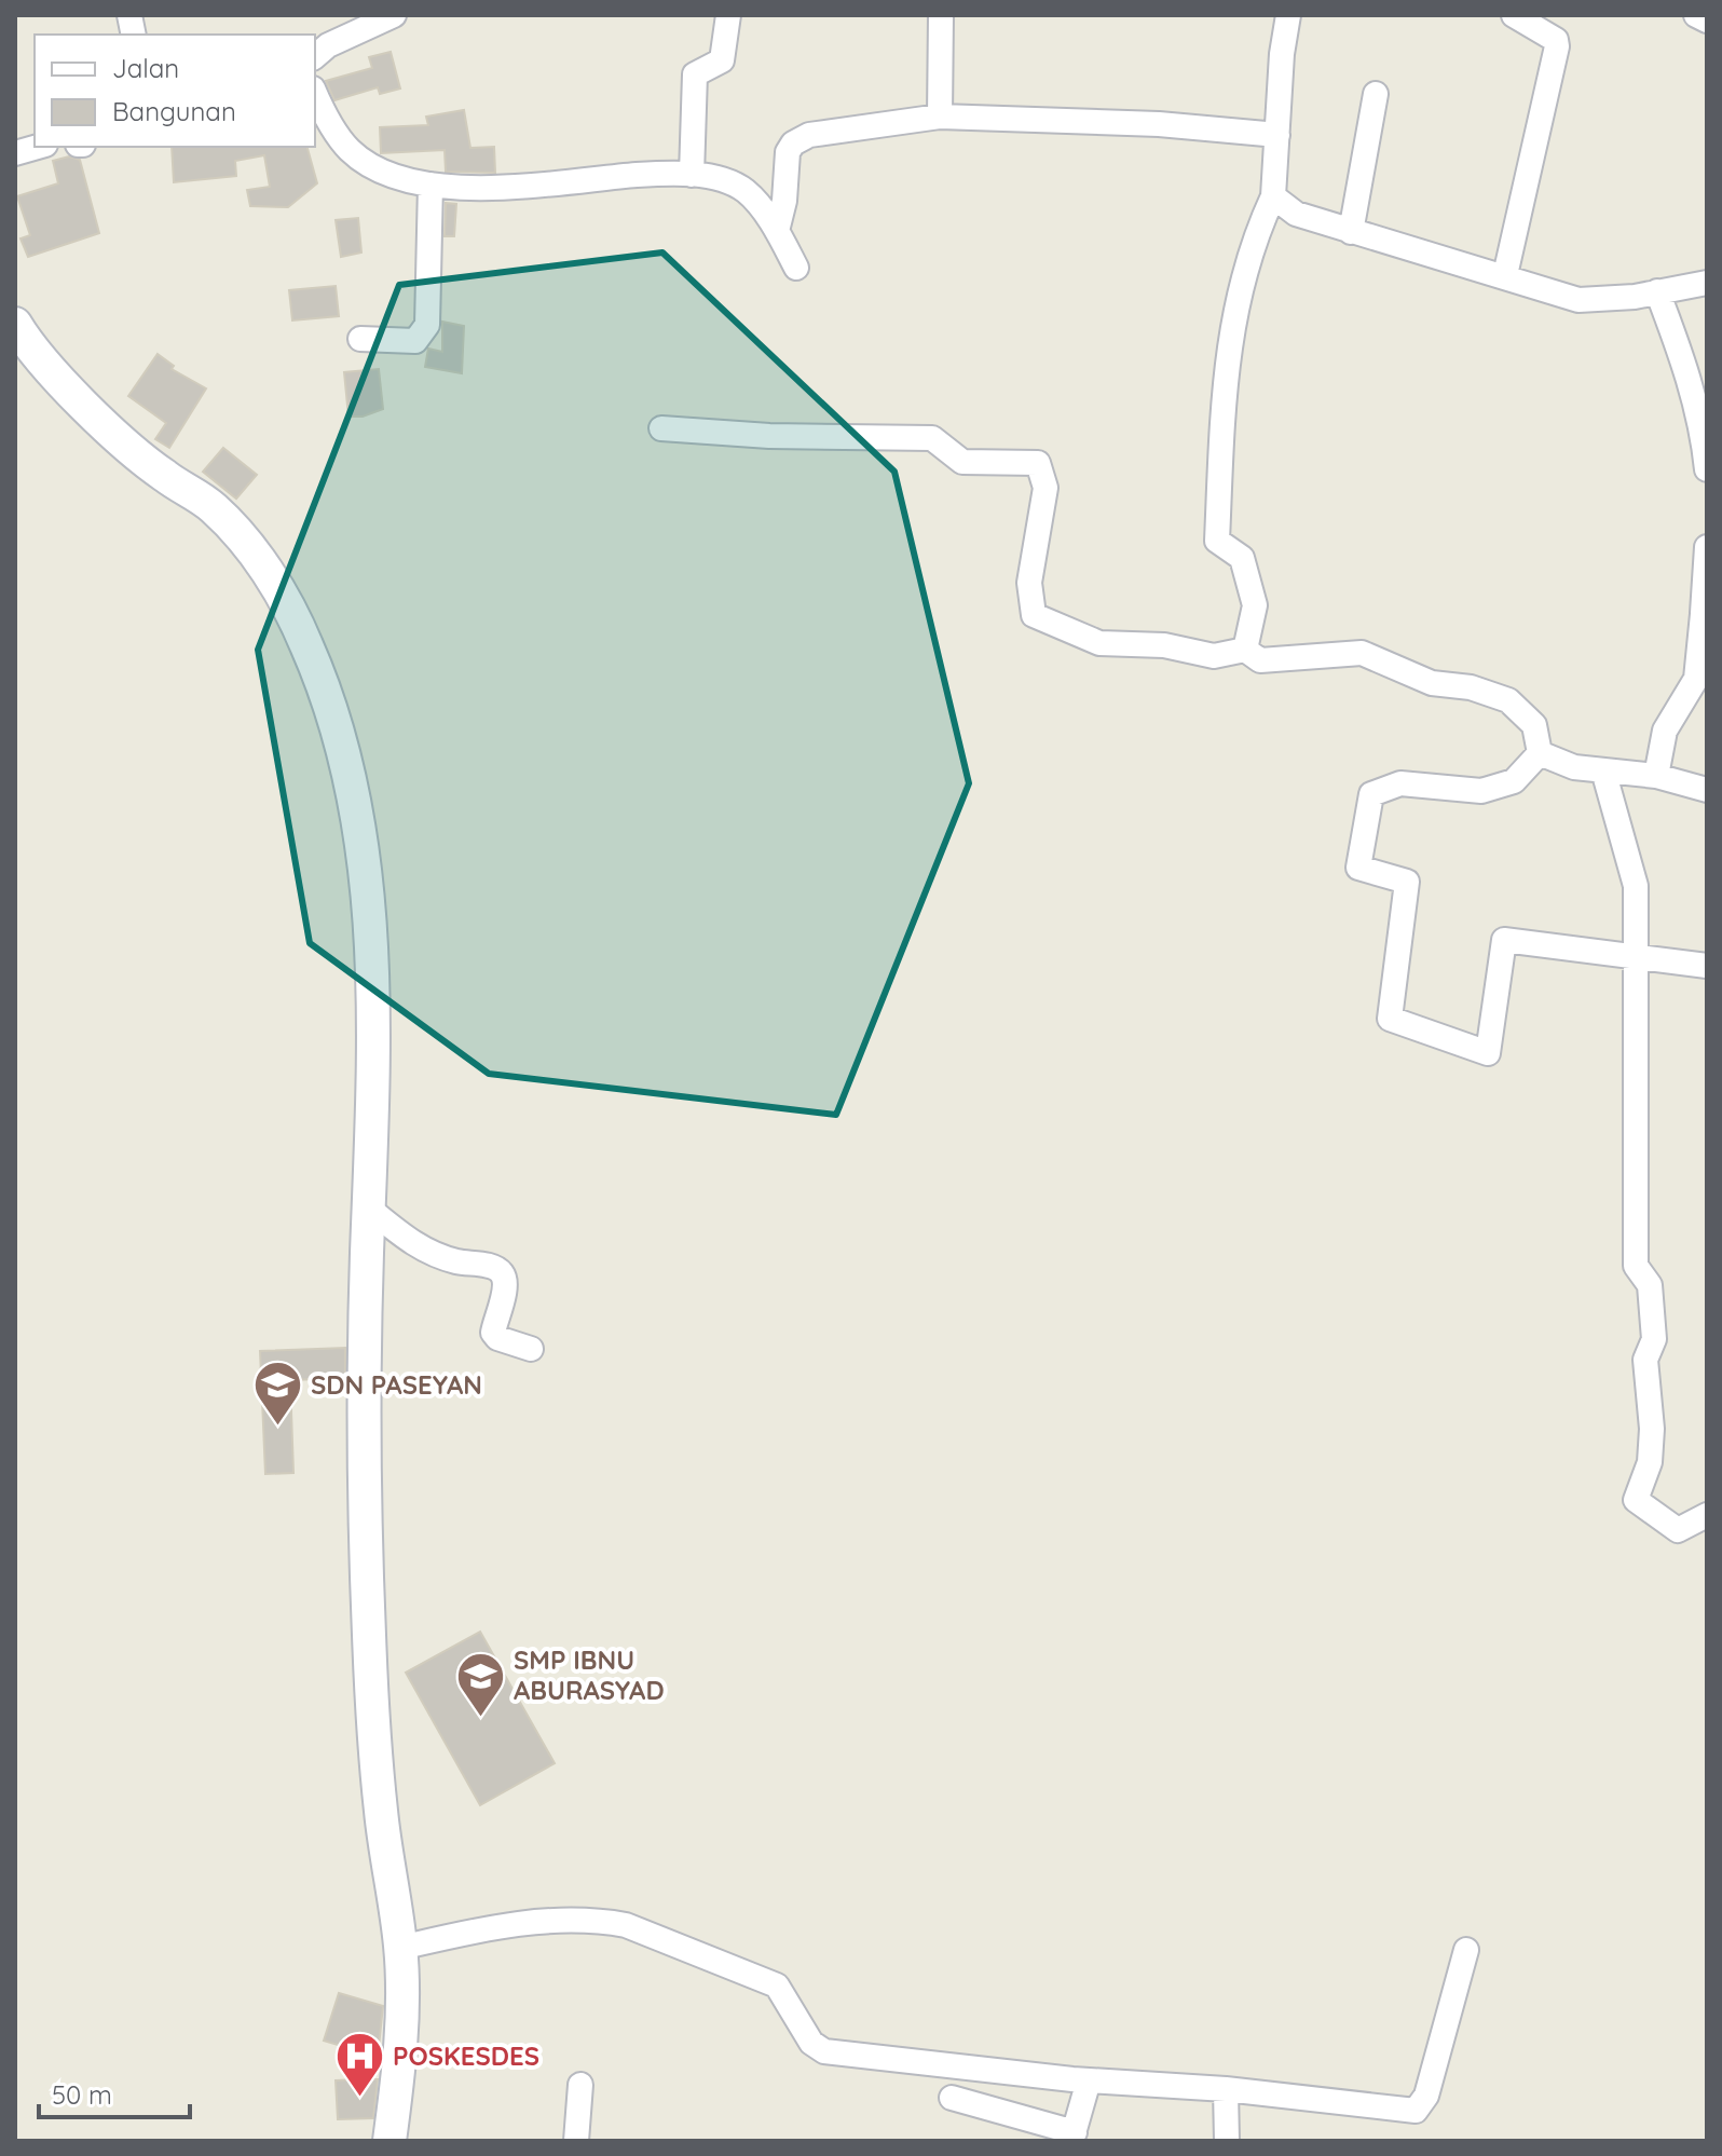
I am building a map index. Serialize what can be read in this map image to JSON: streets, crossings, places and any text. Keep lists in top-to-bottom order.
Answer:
{
  "places": {
    "school or university": ["SDN PASEYAN", "SMP IBNU ABURASYAD"],
    "hospital": ["POSKESDES"]
  },
  "legend": ["Jalan", "Bangunan"],
  "scale_bar": "50 m"
}
